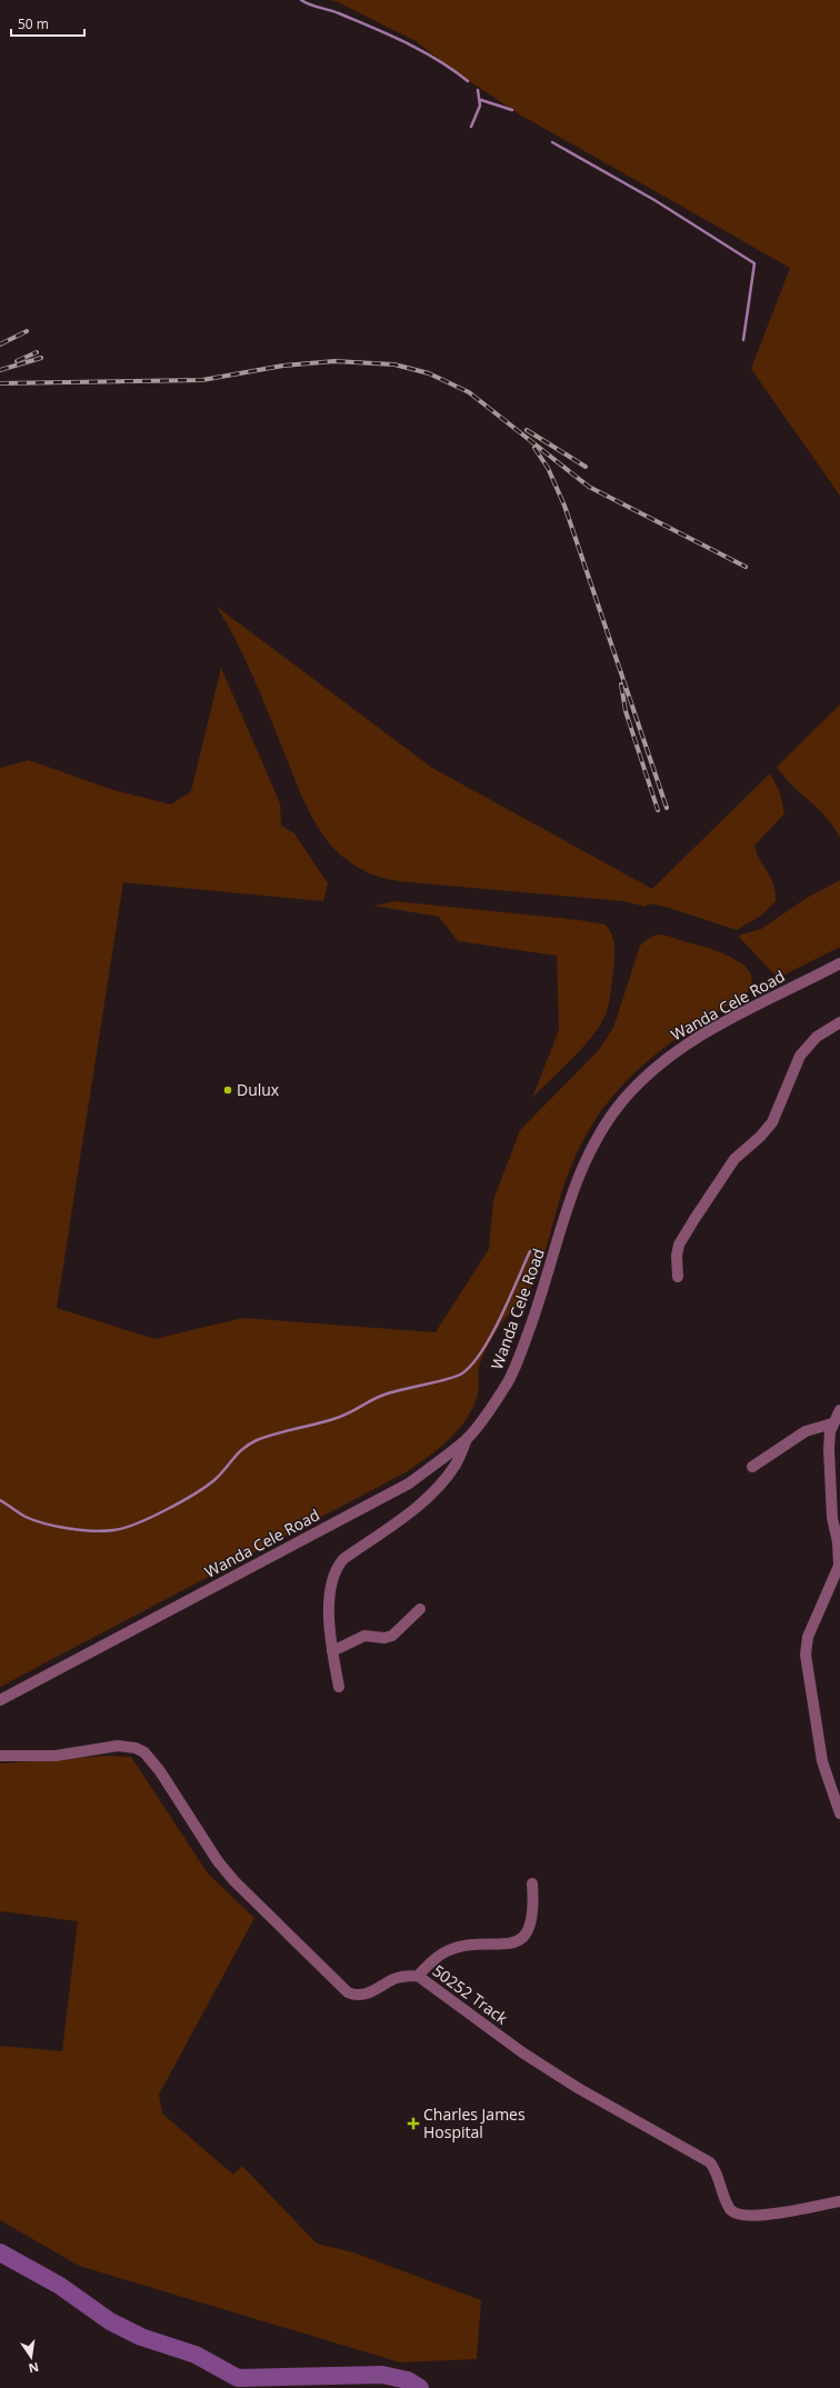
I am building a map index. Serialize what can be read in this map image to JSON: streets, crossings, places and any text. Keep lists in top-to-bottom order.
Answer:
{
  "streets": {
    "street": ["Wanda Cele Road", "50252 Track"]
  },
  "places": {
    "other": ["Dulux"],
    "health": ["Charles James Hospital"]
  },
  "scale_bar": "50 m",
  "north": "bottom"
}
